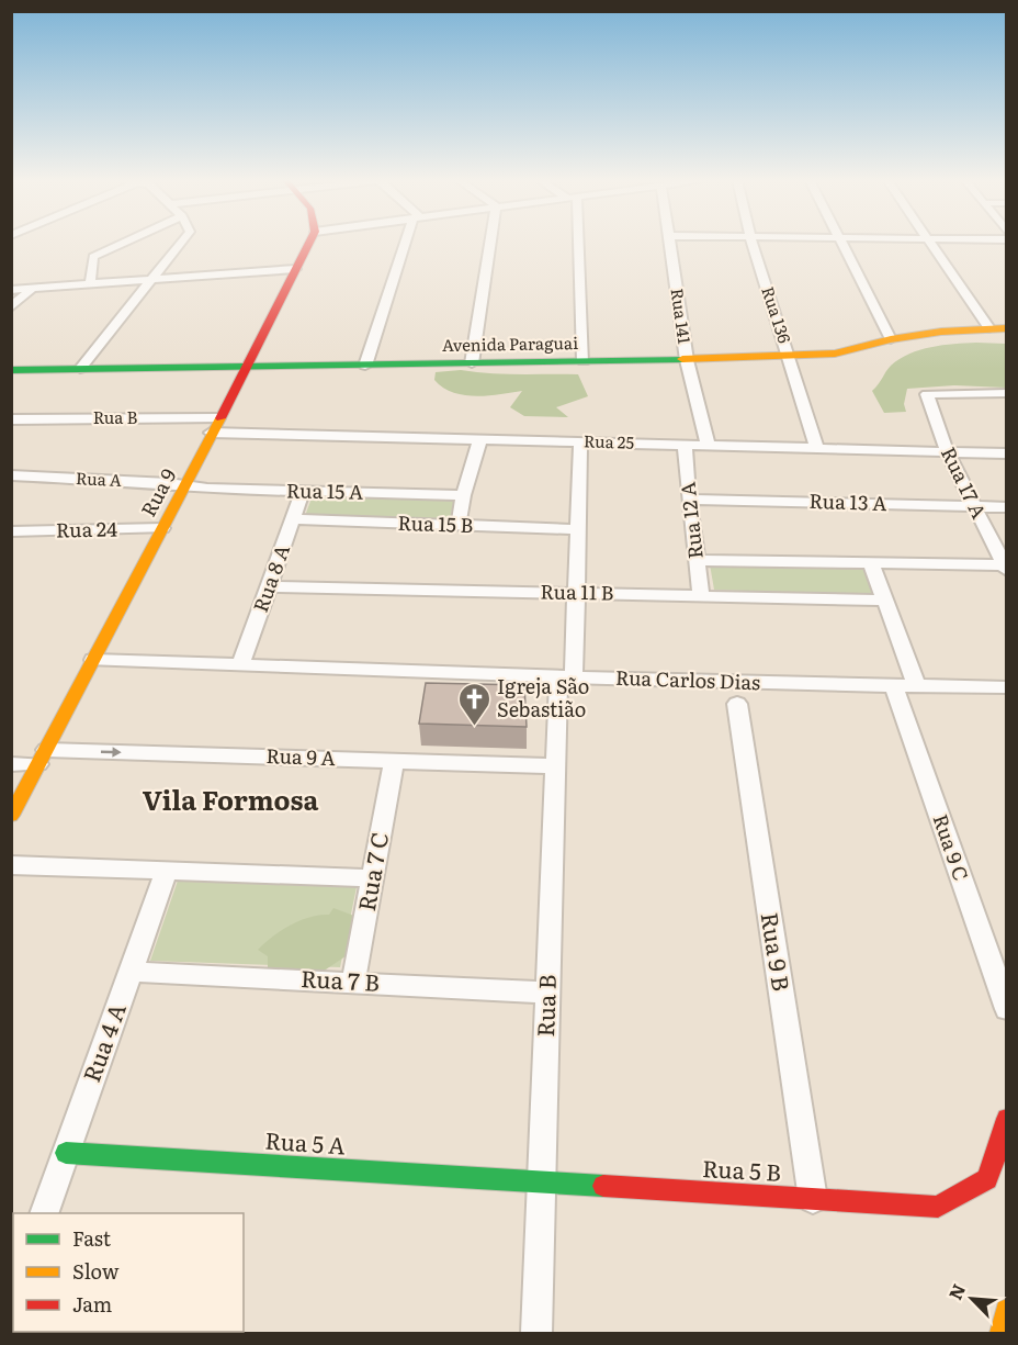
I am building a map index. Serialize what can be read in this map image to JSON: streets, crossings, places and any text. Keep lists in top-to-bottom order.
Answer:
{
  "streets": {
    "street": [
      "Rua 136",
      "Rua 141",
      "Avenida Paraguai",
      "Rua B",
      "Rua 25",
      "Rua A",
      "Rua 17 A",
      "Rua 15 A",
      "Rua 9",
      "Rua 13 A",
      "Rua 12 A",
      "Rua 15 B",
      "Rua 24",
      "Rua 8 A",
      "Rua 11 B",
      "Rua Carlos Dias",
      "Rua 9 A",
      "Rua 9 C",
      "Rua 7 C",
      "Rua 9 B",
      "Rua 7 B",
      "Rua 4 A",
      "Rua 5 A",
      "Rua 5 B"
    ]
  },
  "crossings": [
    ["Rua 136", "Avenida Paraguai"],
    ["Rua 136", "Rua 25"],
    ["Rua 141", "Avenida Paraguai"],
    ["Rua 141", "Rua 25"],
    ["Avenida Paraguai", "Rua 9"],
    ["Rua B", "Rua 25"],
    ["Rua B", "Rua 9"],
    ["Rua B", "Rua 15 B"],
    ["Rua B", "Rua 11 B"],
    ["Rua B", "Rua Carlos Dias"],
    ["Rua B", "Rua 9 A"],
    ["Rua B", "Rua 7 B"],
    ["Rua B", "Rua 5 A"],
    ["Rua B", "Rua 5 B"],
    ["Rua 25", "Rua 17 A"],
    ["Rua 25", "Rua 9"],
    ["Rua 25", "Rua 12 A"],
    ["Rua A", "Rua 15 A"],
    ["Rua A", "Rua 9"],
    ["Rua 17 A", "Rua 13 A"],
    ["Rua 15 A", "Rua 9"],
    ["Rua 15 A", "Rua 8 A"],
    ["Rua 9", "Rua 24"],
    ["Rua 9", "Rua Carlos Dias"],
    ["Rua 9", "Rua 9 A"],
    ["Rua 13 A", "Rua 12 A"],
    ["Rua 12 A", "Rua 11 B"],
    ["Rua 15 B", "Rua 8 A"],
    ["Rua 8 A", "Rua 11 B"],
    ["Rua 8 A", "Rua Carlos Dias"],
    ["Rua Carlos Dias", "Rua 9 C"],
    ["Rua 9 A", "Rua 7 C"],
    ["Rua 7 C", "Rua 7 B"],
    ["Rua 9 B", "Rua 5 B"],
    ["Rua 7 B", "Rua 4 A"],
    ["Rua 4 A", "Rua 5 A"],
    ["Rua 5 A", "Rua 5 B"]
  ],
  "districts": ["Vila Formosa"],
  "places": {
    "church": ["Igreja São Sebastião"]
  },
  "legend": ["Fast", "Slow", "Jam"],
  "north": "top left"
}
